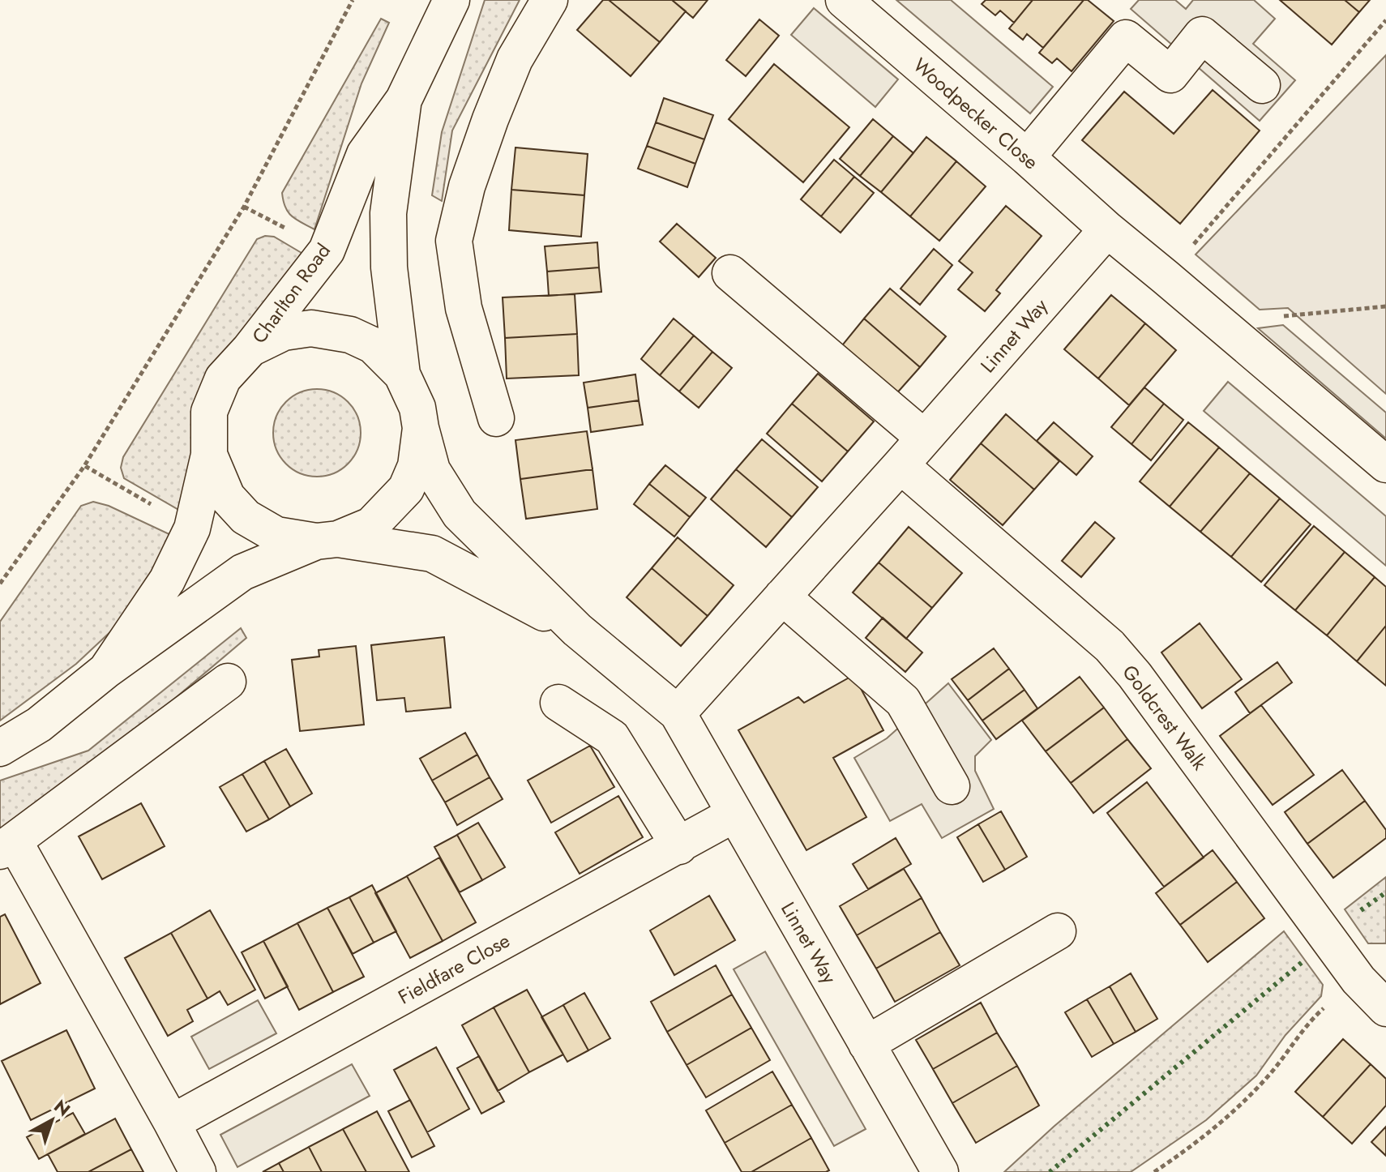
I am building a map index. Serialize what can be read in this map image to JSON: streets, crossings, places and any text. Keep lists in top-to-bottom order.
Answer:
{
  "streets": {
    "street": [
      "Woodpecker Close",
      "Charlton Road",
      "Linnet Way",
      "Goldcrest Walk",
      "Fieldfare Close"
    ]
  },
  "crossings": [
    ["Woodpecker Close", "Linnet Way"],
    ["Charlton Road", "Linnet Way"],
    ["Linnet Way", "Goldcrest Walk"],
    ["Linnet Way", "Fieldfare Close"]
  ],
  "north": "top right"
}
